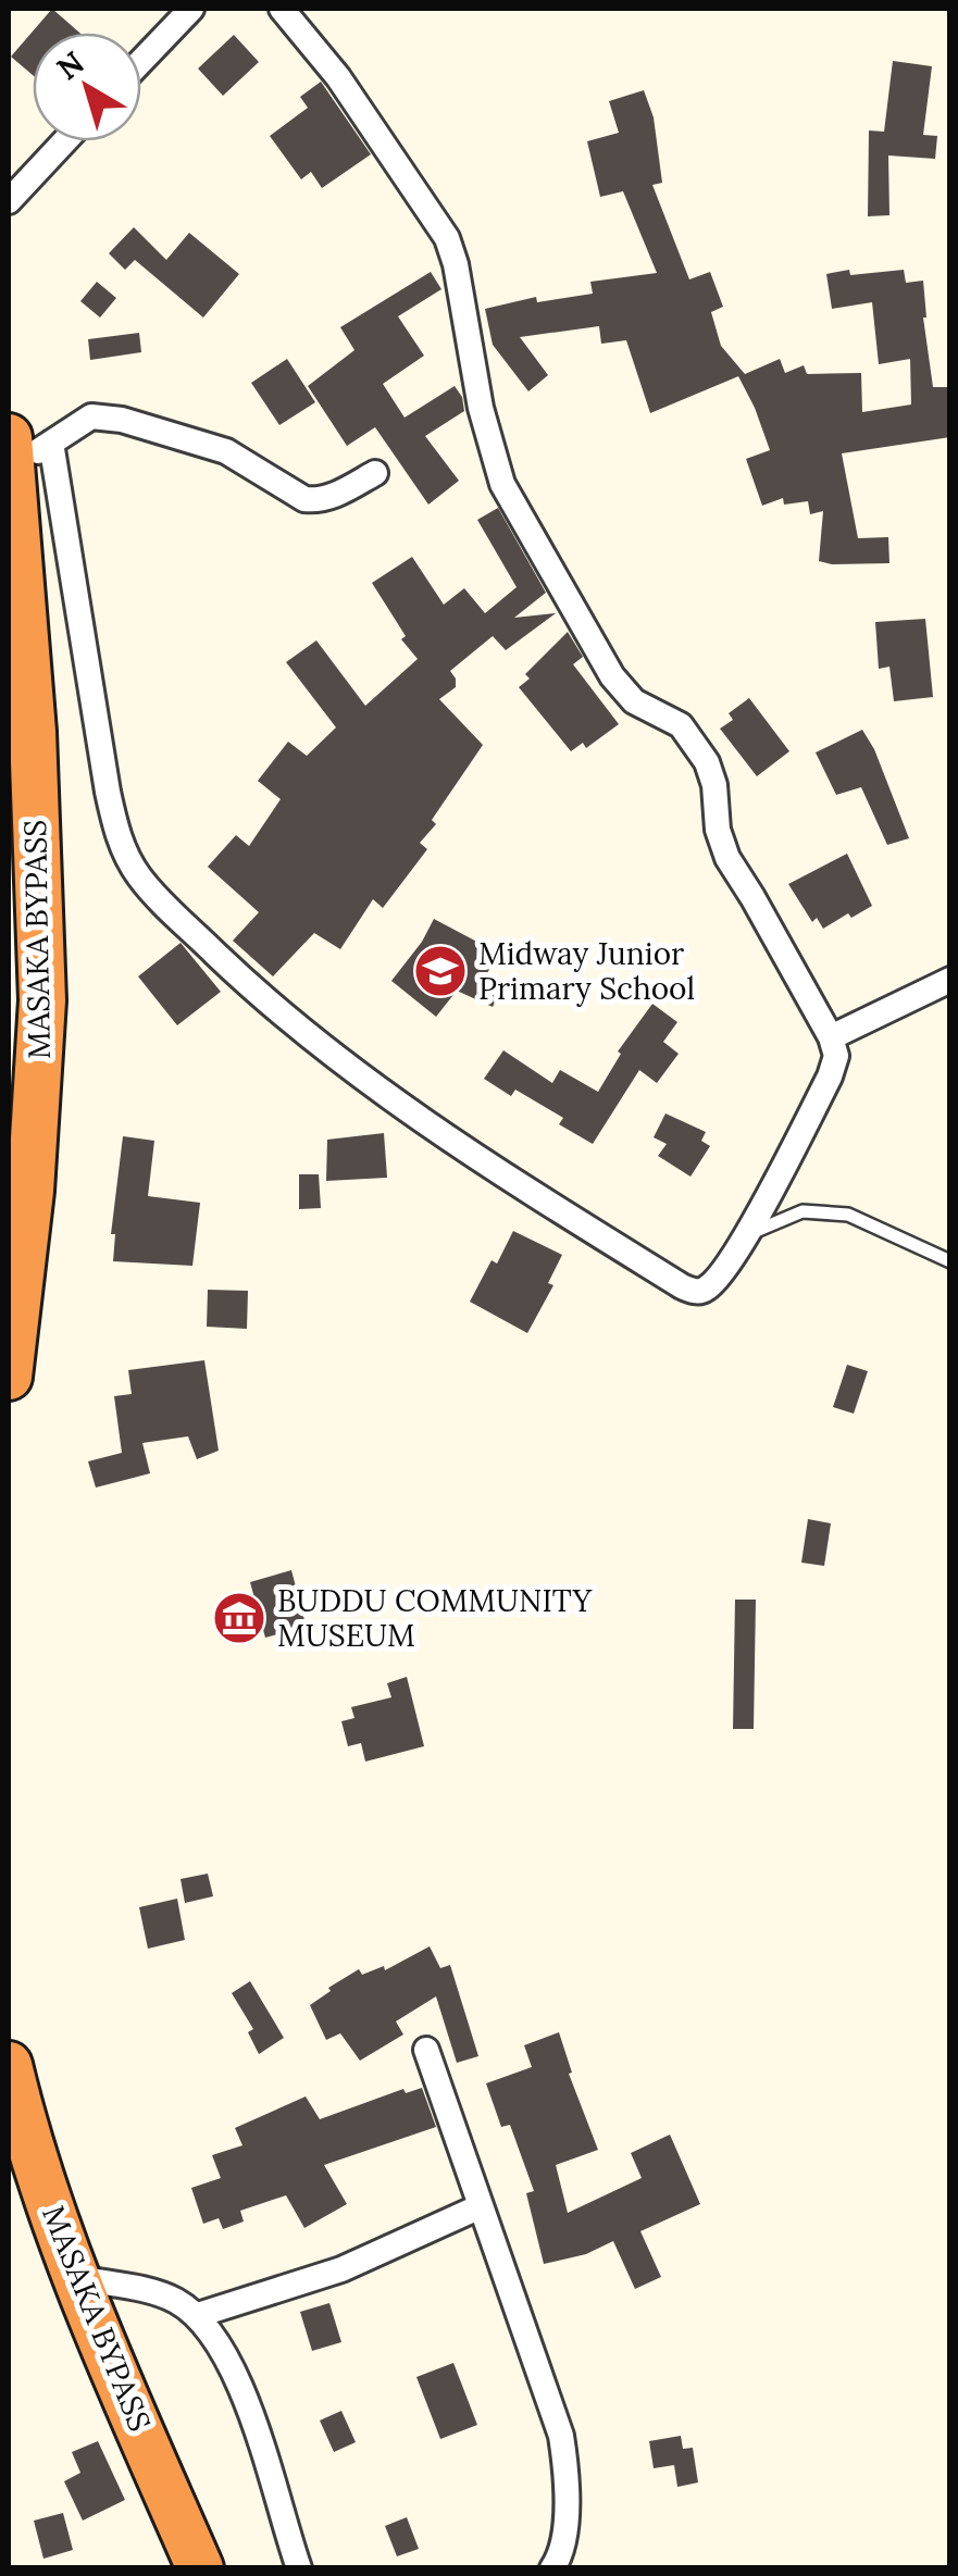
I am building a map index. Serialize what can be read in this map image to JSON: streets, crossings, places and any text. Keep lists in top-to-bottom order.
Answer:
{
  "streets": {
    "highway": ["MASAKA BYPASS"]
  },
  "places": {
    "school or university": ["Midway Junior Primary School"],
    "museum": ["BUDDU COMMUNITY MUSEUM"]
  },
  "north": "top left"
}
